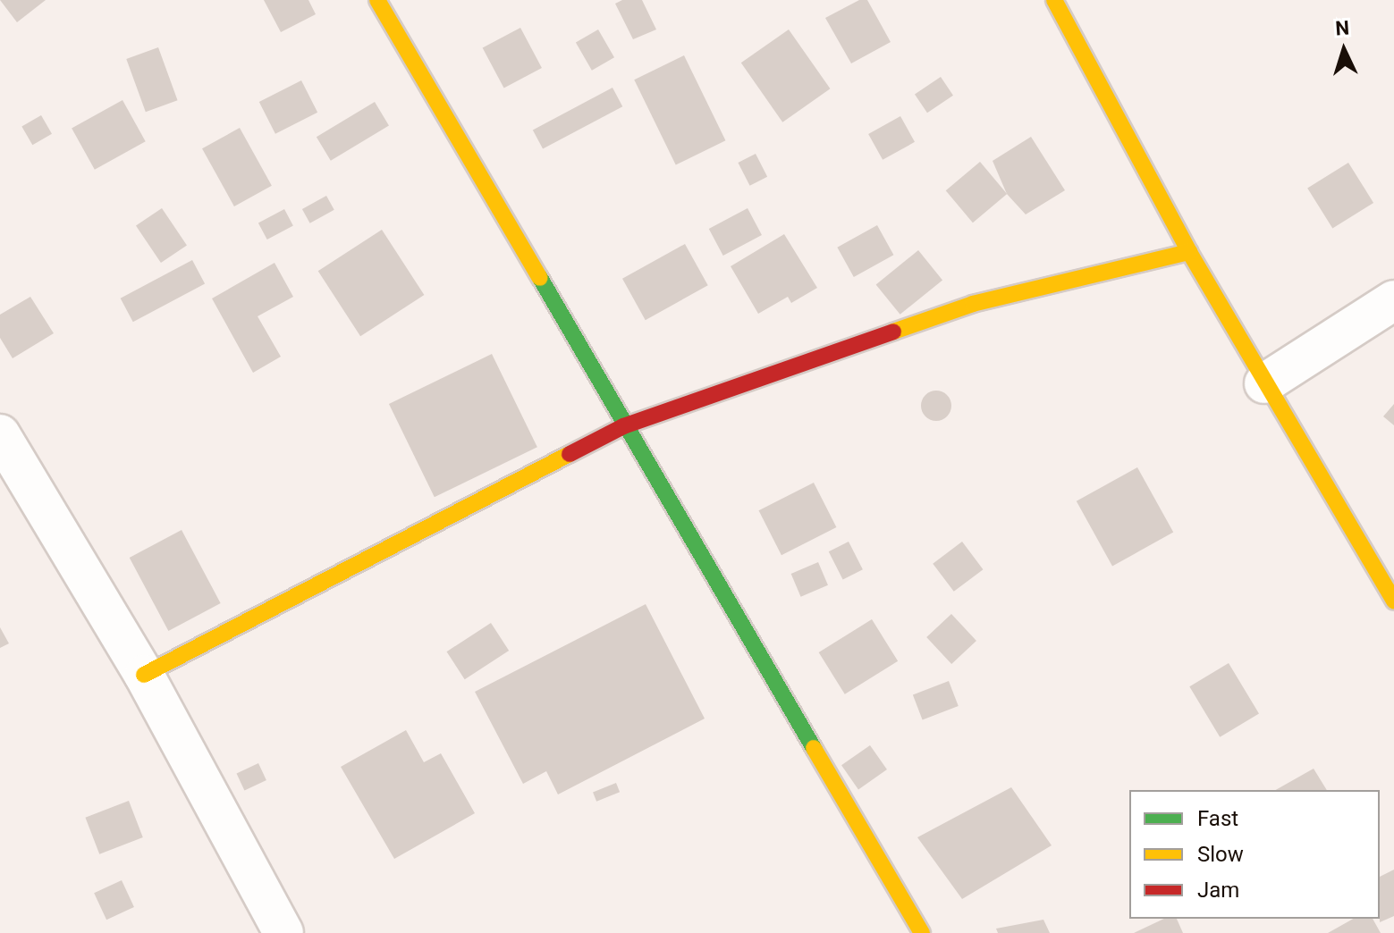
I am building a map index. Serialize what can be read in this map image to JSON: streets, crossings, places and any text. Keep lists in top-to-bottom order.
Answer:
{
  "legend": ["Fast", "Slow", "Jam"],
  "north": "top"
}
